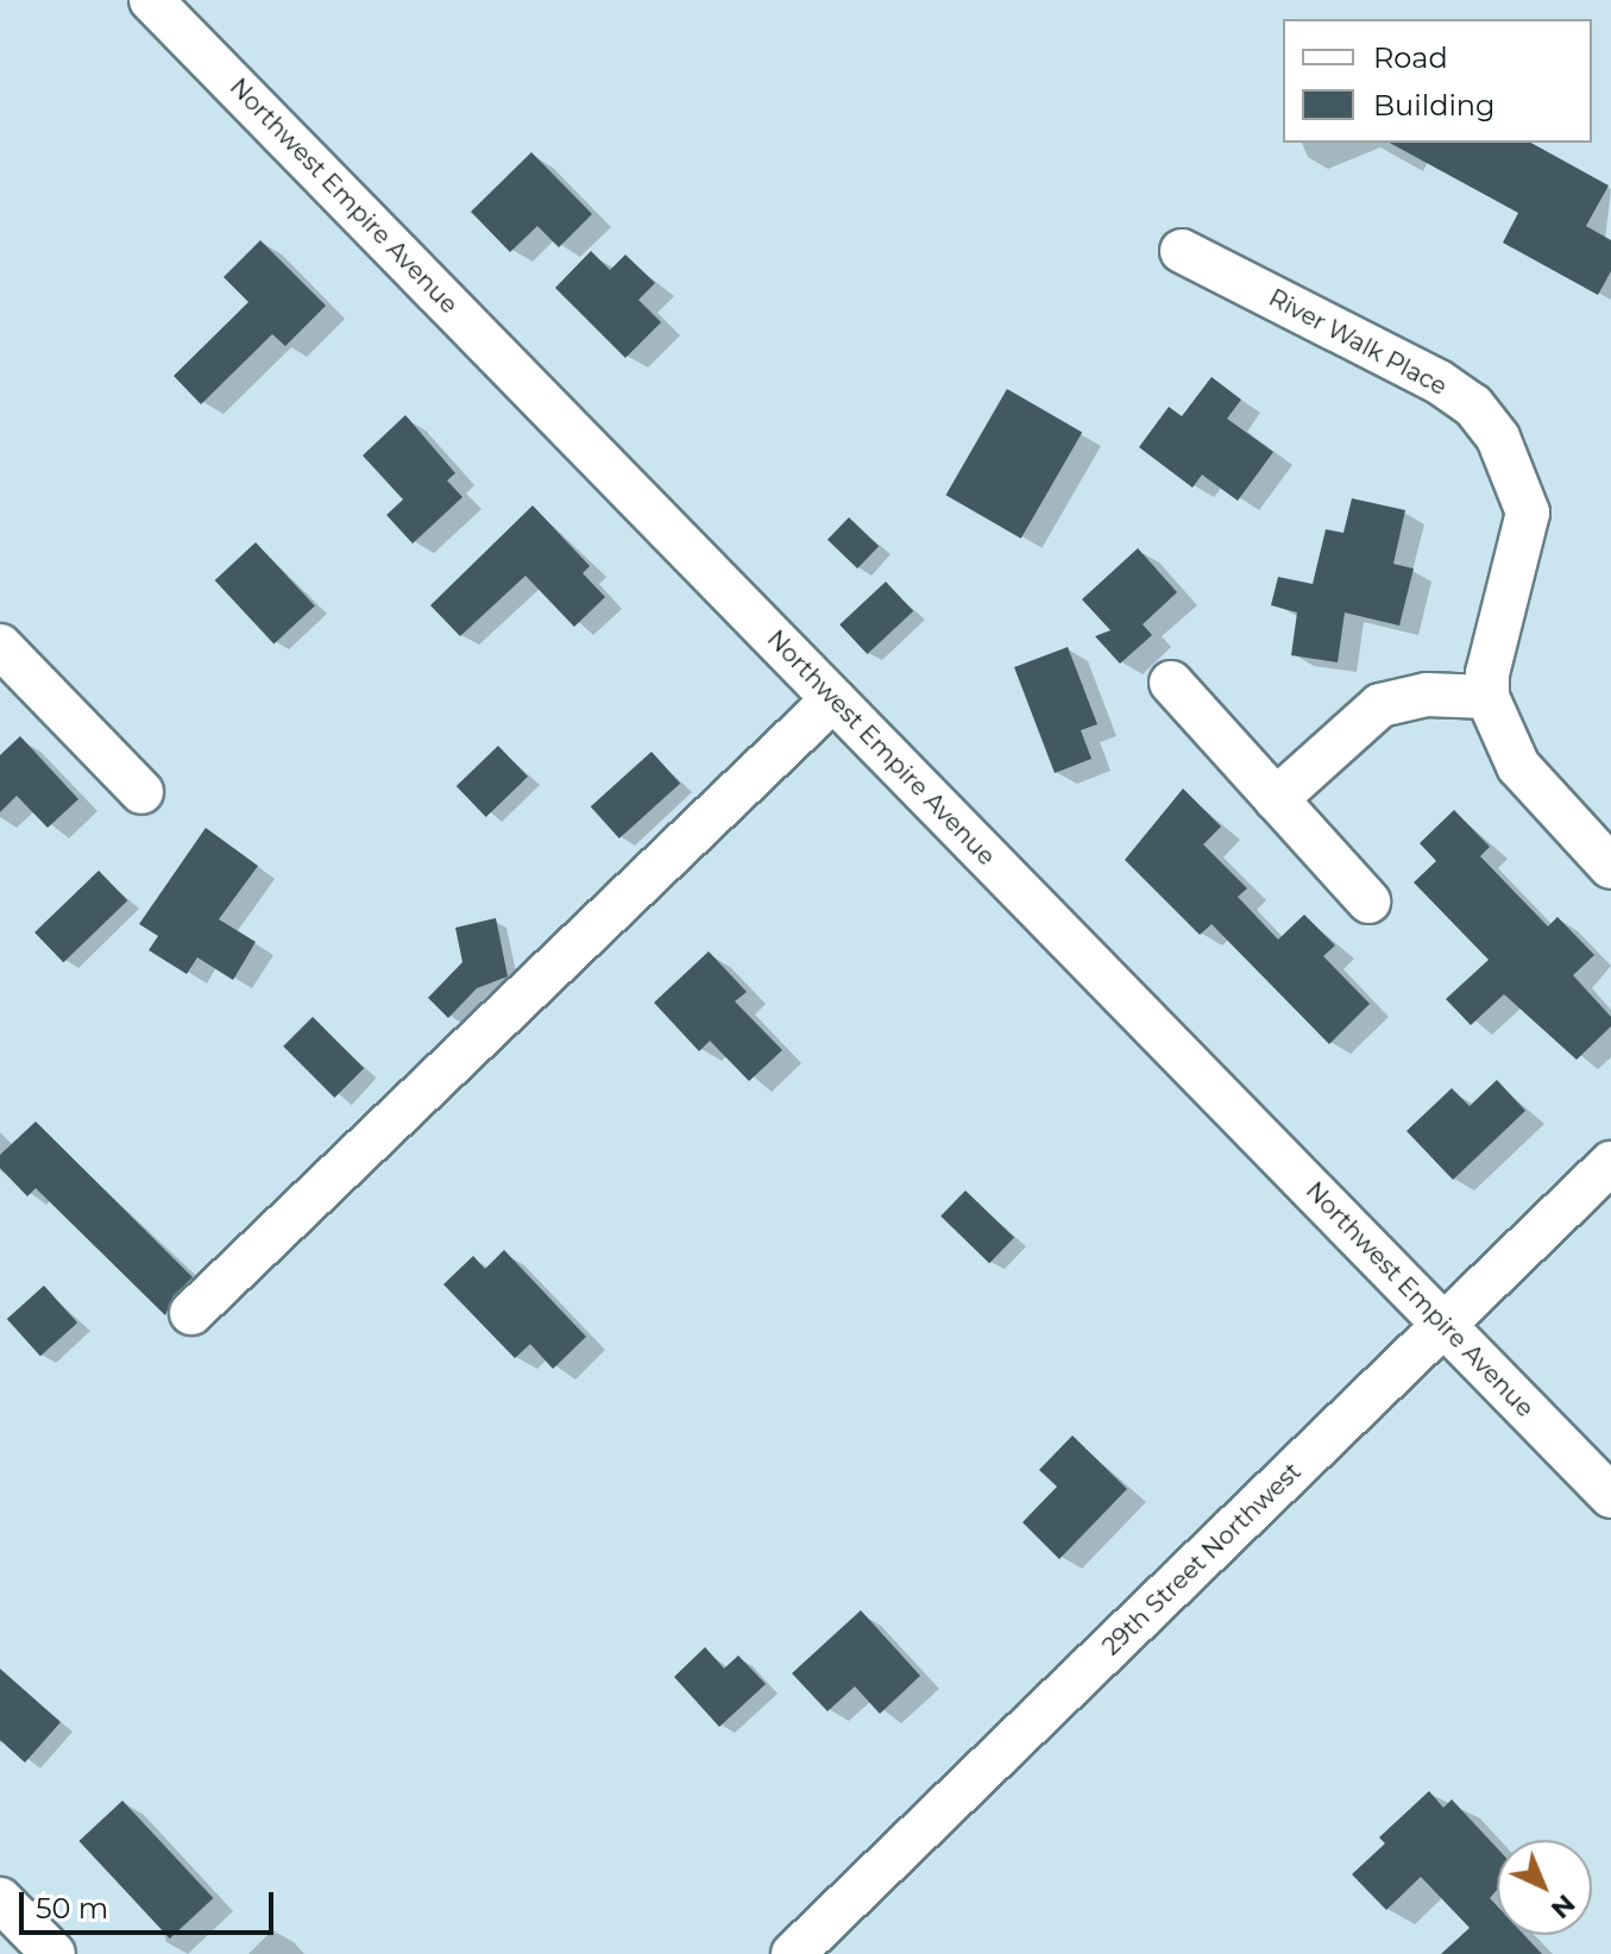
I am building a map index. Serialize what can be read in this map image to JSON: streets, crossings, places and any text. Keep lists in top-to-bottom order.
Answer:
{
  "streets": {
    "street": ["Northwest Empire Avenue", "River Walk Place", "29th Street Northwest"]
  },
  "crossings": [
    ["Northwest Empire Avenue", "29th Street Northwest"]
  ],
  "legend": ["Road", "Building"],
  "scale_bar": "50 m",
  "north": "bottom right"
}
